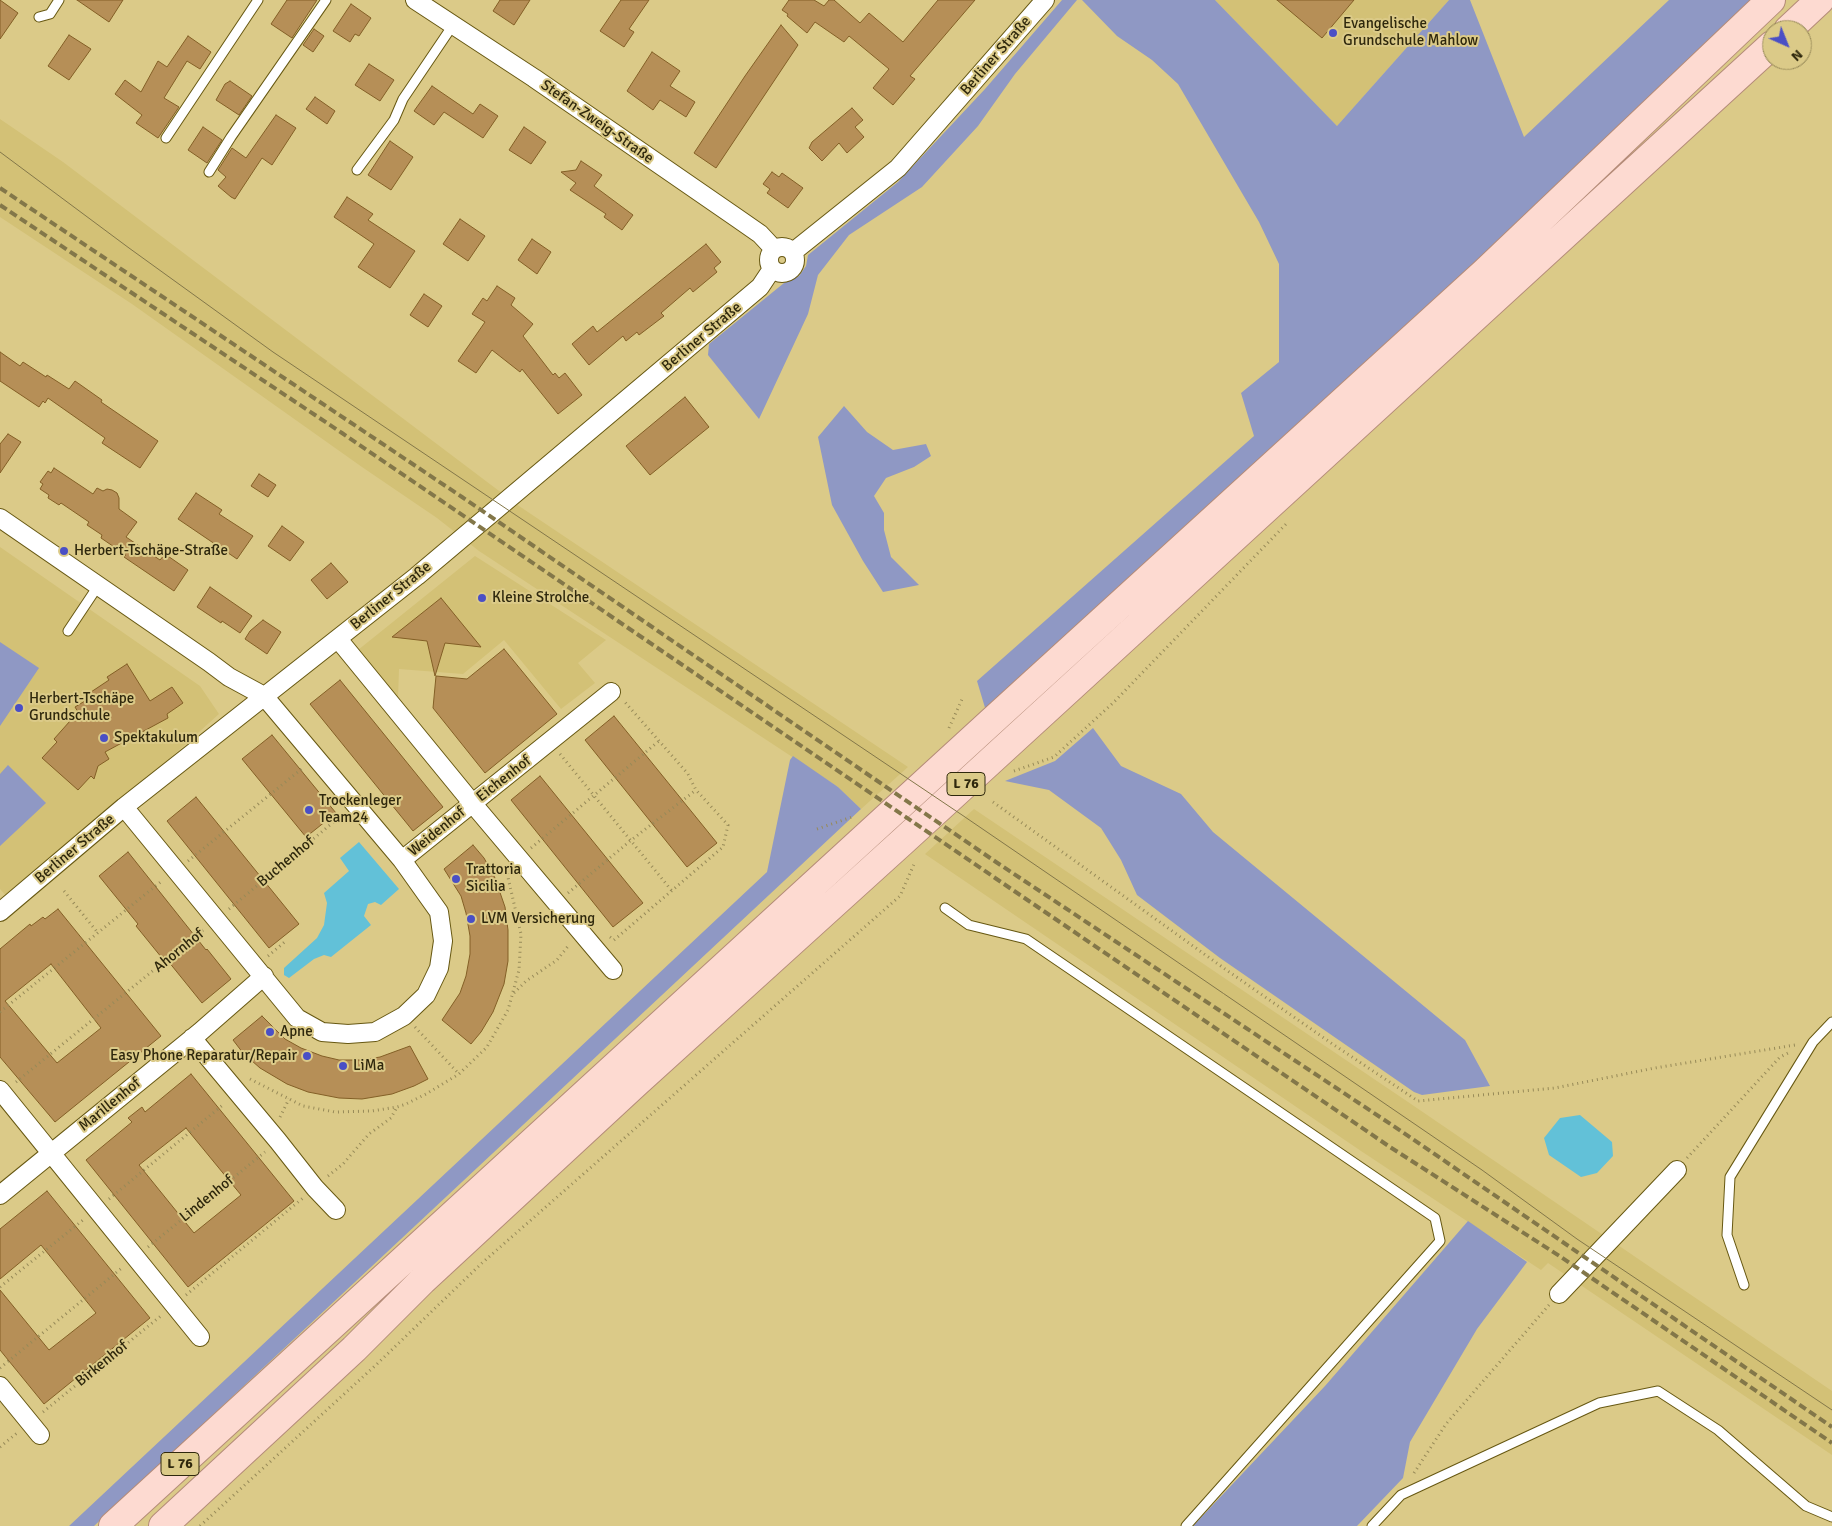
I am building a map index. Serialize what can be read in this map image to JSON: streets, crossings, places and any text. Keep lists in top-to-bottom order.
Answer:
{
  "streets": {
    "main road": ["L 76"],
    "street": [
      "Berliner Straße",
      "Stefan-Zweig-Straße",
      "Eichenhof",
      "Weidenhof",
      "Marillenhof"
    ],
    "path": [
      "Buchenhof",
      "Ahornhof",
      "Lindenhof",
      "Birkenhof"
    ]
  },
  "crossings": [
    ["Berliner Straße", "Stefan-Zweig-Straße"],
    ["Berliner Straße", "Weidenhof"],
    ["Eichenhof", "Weidenhof"],
    ["Weidenhof", "Buchenhof"],
    ["Buchenhof", "Ahornhof"]
  ],
  "places": [
    "Evangelische Grundschule Mahlow",
    "Herbert-Tschäpe-Straße",
    "Kleine Strolche",
    "Herbert-Tschäpe Grundschule",
    "Spektakulum",
    "Trockenleger Team24",
    "Trattoria Sicilia",
    "LVM Versicherung",
    "Apne",
    "Easy Phone Reparatur/Repair",
    "LiMa"
  ],
  "north": "bottom right"
}
